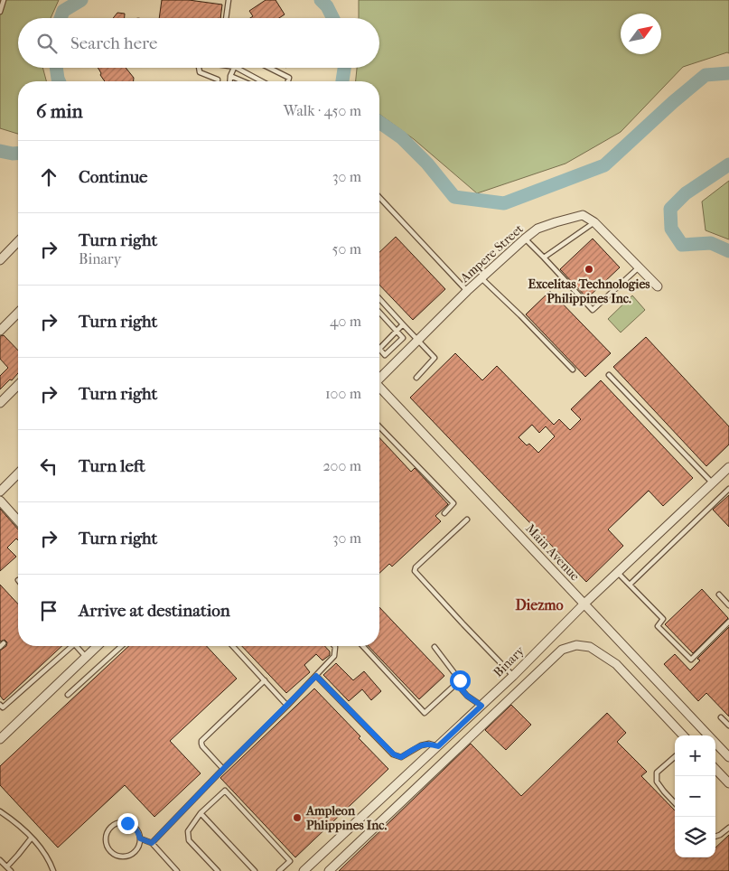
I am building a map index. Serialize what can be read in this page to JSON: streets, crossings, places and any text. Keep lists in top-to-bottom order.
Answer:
{
  "streets": {
    "street": ["Ampere Street", "Main Avenue", "Binary"]
  },
  "crossings": [
    ["Main Avenue", "Binary"]
  ],
  "districts": ["Diezmo"],
  "places": ["Excelitas Technologies Philippines Inc.", "Ampleon Phlippines Inc."],
  "north": "top right",
  "page": {
    "search": "Search here",
    "heading": ["6 min", "Walk · 450 m"],
    "list": [
      ["Continue", "30 m"],
      ["Turn right", "Binary", "50 m"],
      ["Turn right", "40 m"],
      ["Turn right", "100 m"],
      ["Turn left", "200 m"],
      ["Turn right", "30 m"],
      "Arrive at destination"
    ],
    "map_buttons": ["+", "−"]
  }
}
